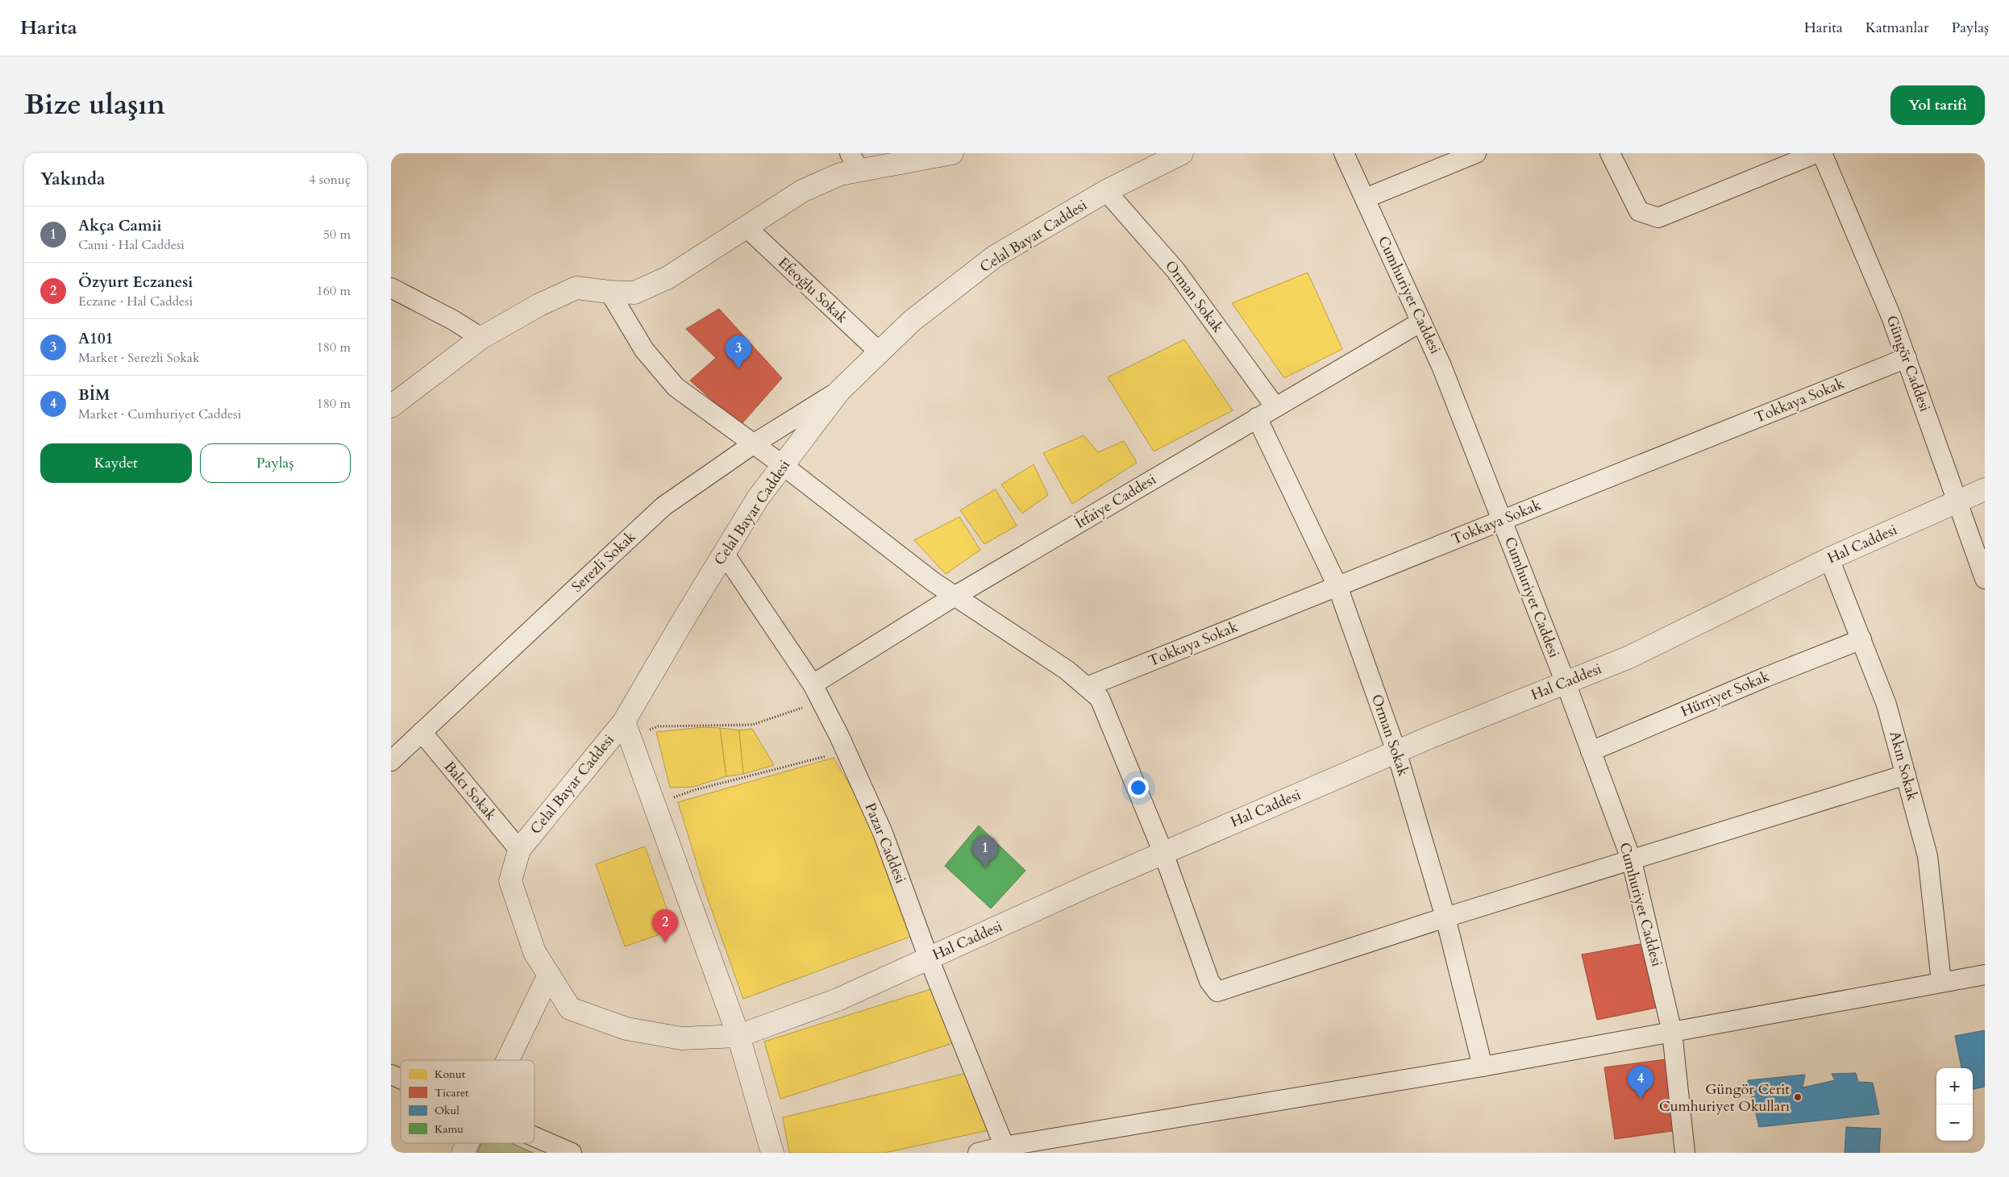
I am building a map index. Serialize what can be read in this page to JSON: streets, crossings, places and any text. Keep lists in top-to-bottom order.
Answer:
{
  "streets": {
    "street": [
      "Celal Bayar Caddesi",
      "Efeoğlu Sokak",
      "Cumhuriyet Caddesi",
      "Orman Sokak",
      "Güngör Caddesi",
      "Tokkaya Sokak",
      "İtfaiye Caddesi",
      "Hal Caddesi",
      "Serezli Sokak",
      "Hürriyet Sokak",
      "Akın Sokak",
      "Balcı Sokak",
      "Pazar Caddesi"
    ]
  },
  "crossings": [
    ["Celal Bayar Caddesi", "Efeoğlu Sokak"],
    ["Celal Bayar Caddesi", "Orman Sokak"],
    ["Celal Bayar Caddesi", "Hal Caddesi"],
    ["Celal Bayar Caddesi", "Serezli Sokak"],
    ["Celal Bayar Caddesi", "Balcı Sokak"],
    ["Celal Bayar Caddesi", "Pazar Caddesi"],
    ["Cumhuriyet Caddesi", "Tokkaya Sokak"],
    ["Cumhuriyet Caddesi", "İtfaiye Caddesi"],
    ["Cumhuriyet Caddesi", "Hal Caddesi"],
    ["Cumhuriyet Caddesi", "Hürriyet Sokak"],
    ["Orman Sokak", "Tokkaya Sokak"],
    ["Orman Sokak", "İtfaiye Caddesi"],
    ["Orman Sokak", "Hal Caddesi"],
    ["Güngör Caddesi", "Tokkaya Sokak"],
    ["Güngör Caddesi", "Hal Caddesi"],
    ["İtfaiye Caddesi", "Pazar Caddesi"],
    ["Hal Caddesi", "Akın Sokak"],
    ["Hal Caddesi", "Pazar Caddesi"],
    ["Serezli Sokak", "Balcı Sokak"],
    ["Hürriyet Sokak", "Akın Sokak"]
  ],
  "places": ["Güngör Cerit Cumhuriyet Okulları"],
  "legend": [
    "Konut",
    "Ticaret",
    "Okul",
    "Kamu"
  ],
  "page": {
    "header": "Harita",
    "nav": ["Harita", "Katmanlar", "Paylaş"],
    "title": "Bize ulaşın",
    "buttons": [
      "Yol tarifi",
      ["Kaydet", "Paylaş"]
    ],
    "heading": ["Yakında", "4 sonuç"],
    "list": [
      {
        "mark": "1",
        "name": "Akça Camii",
        "note": "Cami · Hal Caddesi",
        "value": "50 m"
      },
      {
        "mark": "2",
        "name": "Özyurt Eczanesi",
        "note": "Eczane · Hal Caddesi",
        "value": "160 m"
      },
      {
        "mark": "3",
        "name": "A101",
        "note": "Market · Serezli Sokak",
        "value": "180 m"
      },
      {
        "mark": "4",
        "name": "BİM",
        "note": "Market · Cumhuriyet Caddesi",
        "value": "180 m"
      }
    ],
    "pins": [
      "3",
      "1",
      "2",
      "4"
    ],
    "map_buttons": ["+", "−"]
  }
}
